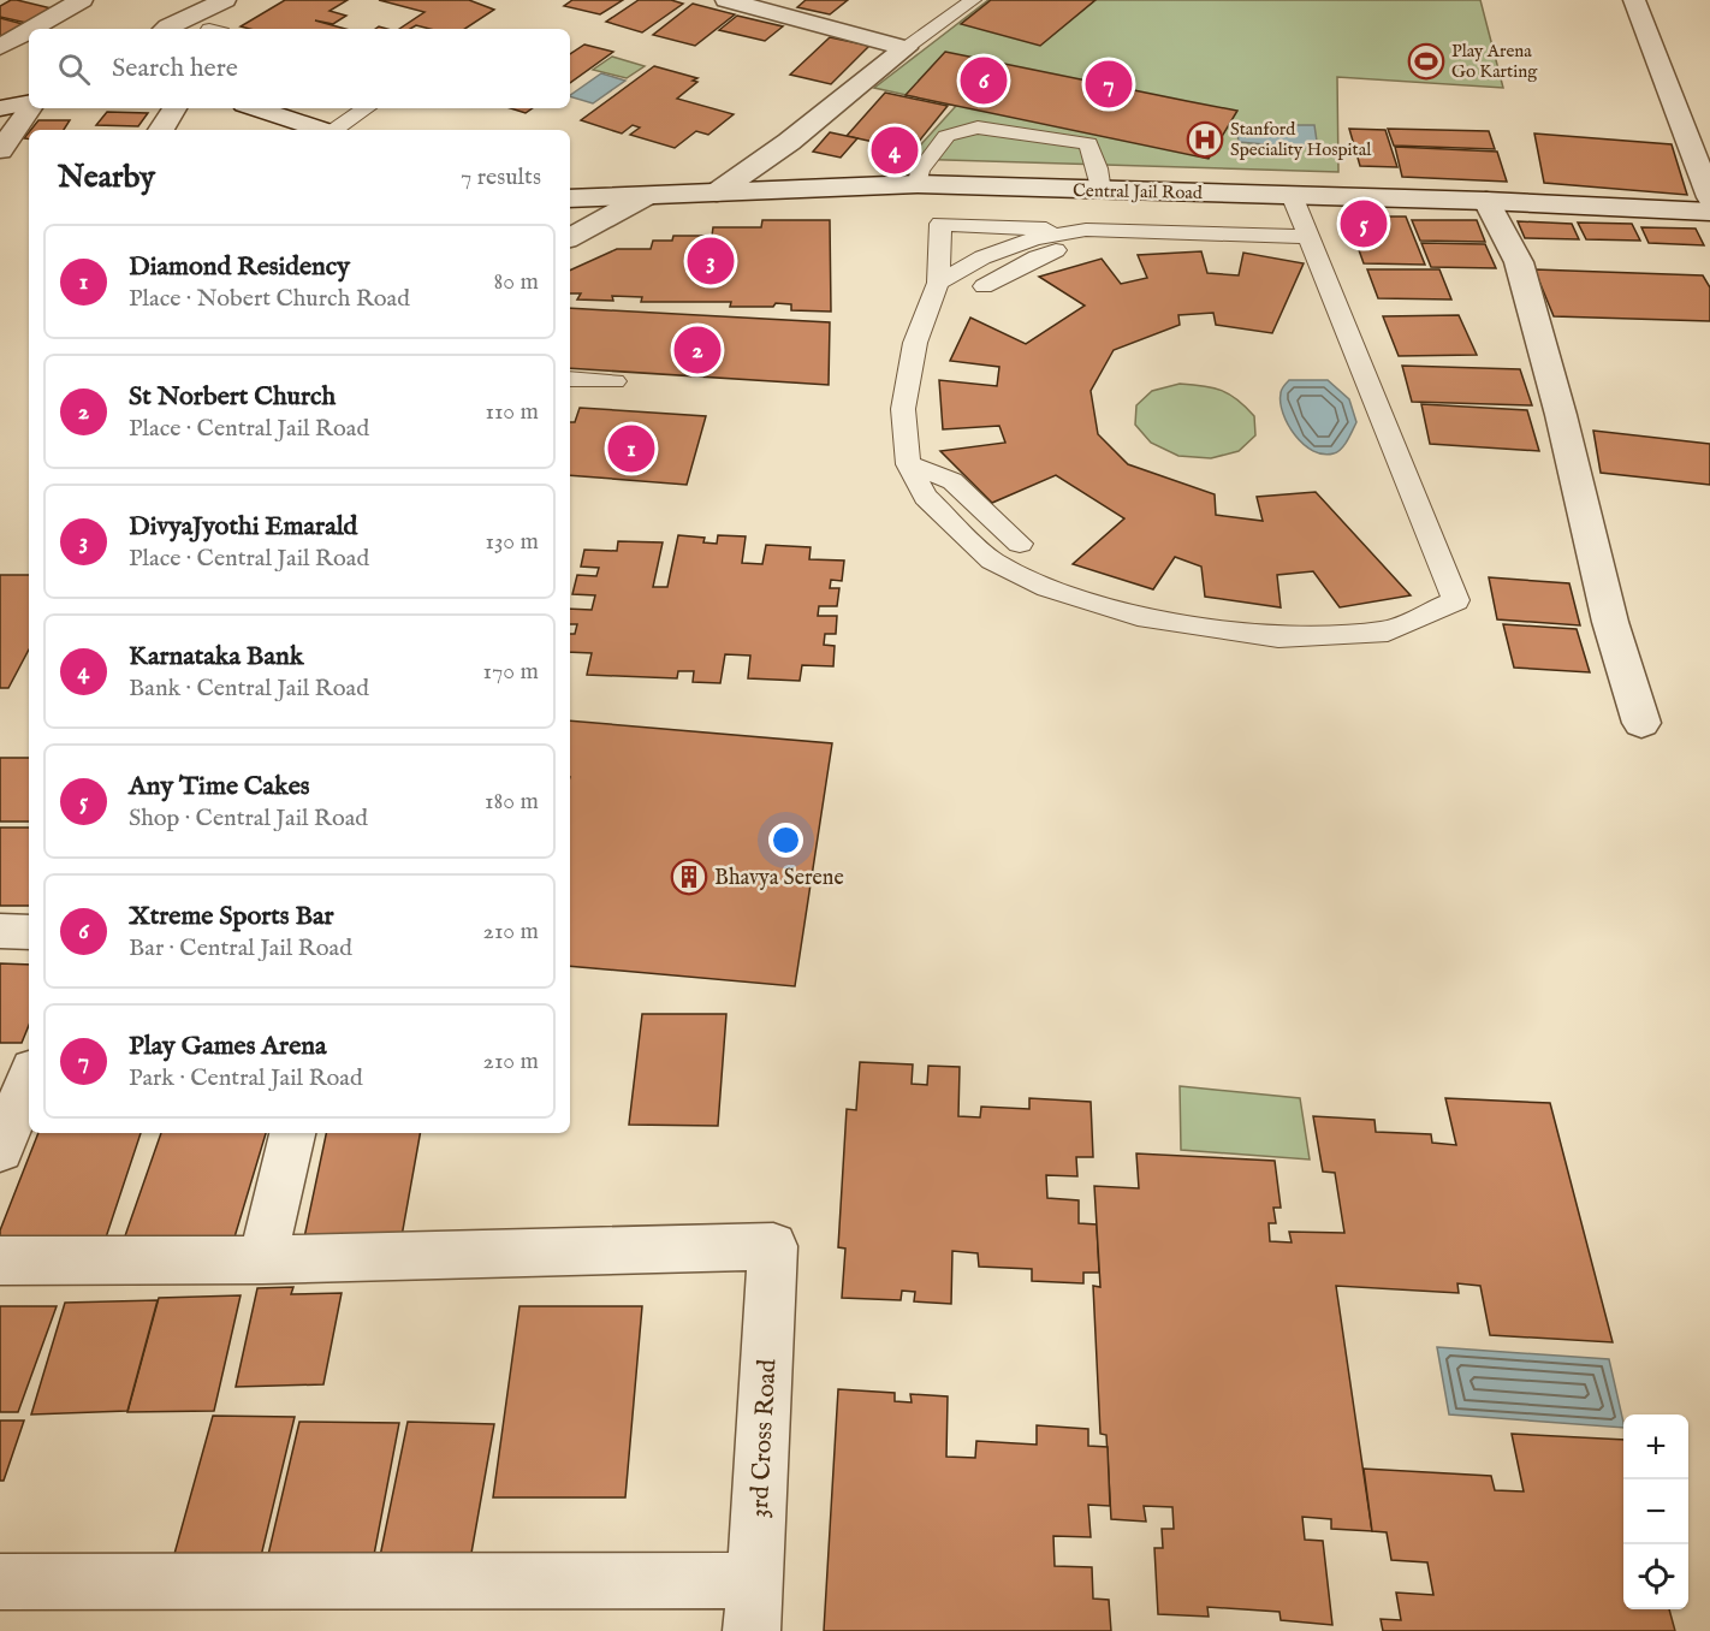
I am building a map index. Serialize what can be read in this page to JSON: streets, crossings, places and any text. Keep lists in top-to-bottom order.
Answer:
{
  "streets": {
    "street": ["Central Jail Road", "3rd Cross Road"]
  },
  "places": {
    "sports": ["Play Arena Go Karting"],
    "hospital": ["Stanford Speciality Hospital"],
    "building": ["Bhavya Serene"]
  },
  "page": {
    "search": "Search here",
    "pins": [
      "6",
      "7",
      "4",
      "5",
      "3",
      "2",
      "1"
    ],
    "heading": ["Nearby", "7 results"],
    "list": [
      {
        "mark": "1",
        "name": "Diamond Residency",
        "note": "Place · Nobert Church Road",
        "value": "80 m"
      },
      {
        "mark": "2",
        "name": "St Norbert Church",
        "note": "Place · Central Jail Road",
        "value": "110 m"
      },
      {
        "mark": "3",
        "name": "DivyaJyothi Emarald",
        "note": "Place · Central Jail Road",
        "value": "130 m"
      },
      {
        "mark": "4",
        "name": "Karnataka Bank",
        "note": "Bank · Central Jail Road",
        "value": "170 m"
      },
      {
        "mark": "5",
        "name": "Any Time Cakes",
        "note": "Shop · Central Jail Road",
        "value": "180 m"
      },
      {
        "mark": "6",
        "name": "Xtreme Sports Bar",
        "note": "Bar · Central Jail Road",
        "value": "210 m"
      },
      {
        "mark": "7",
        "name": "Play Games Arena",
        "note": "Park · Central Jail Road",
        "value": "210 m"
      }
    ],
    "map_buttons": ["+", "−"]
  }
}
